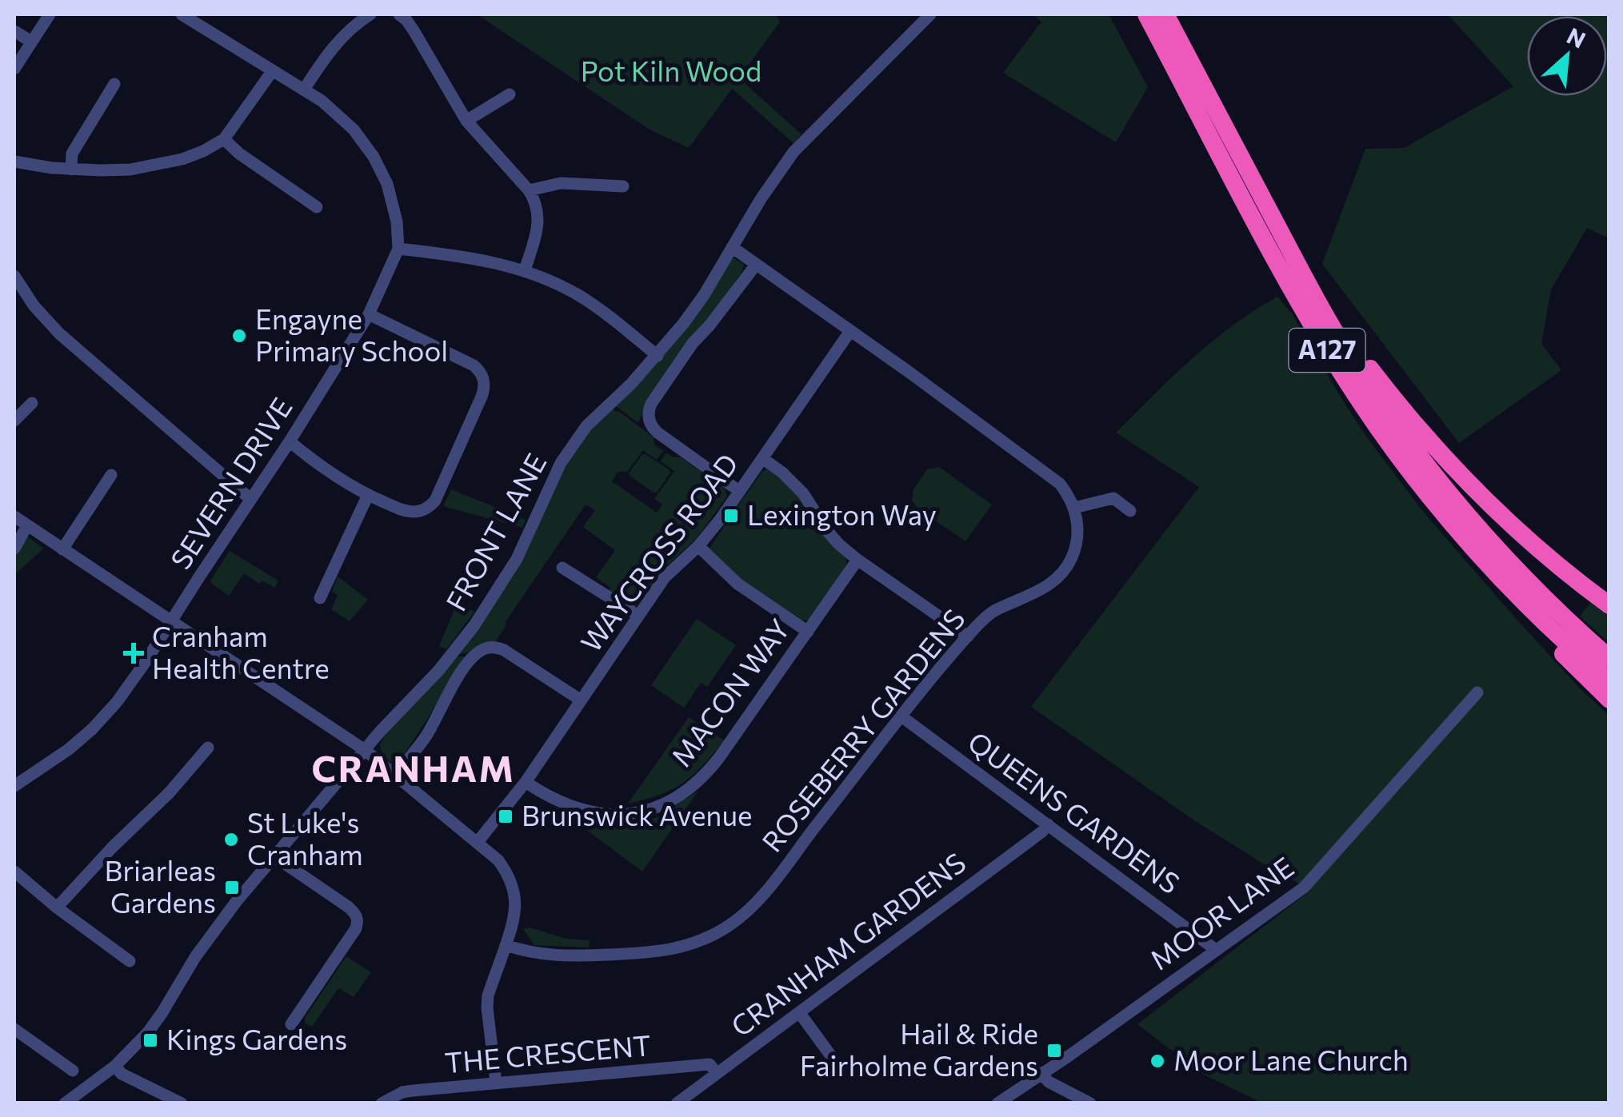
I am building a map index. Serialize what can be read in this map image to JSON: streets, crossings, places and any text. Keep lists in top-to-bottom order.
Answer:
{
  "streets": {
    "highway": ["A127"],
    "street": [
      "SEVERN DRIVE",
      "FRONT LANE",
      "WAYCROSS ROAD",
      "MACON WAY",
      "ROSEBERRY GARDENS",
      "QUEENS GARDENS",
      "MOOR LANE",
      "CRANHAM GARDENS",
      "THE CRESCENT"
    ]
  },
  "crossings": [
    ["WAYCROSS ROAD", "MACON WAY"],
    ["ROSEBERRY GARDENS", "QUEENS GARDENS"],
    ["QUEENS GARDENS", "MOOR LANE"],
    ["QUEENS GARDENS", "CRANHAM GARDENS"],
    ["CRANHAM GARDENS", "THE CRESCENT"]
  ],
  "districts": ["CRANHAM"],
  "parks": ["Pot Kiln Wood"],
  "places": {
    "other": ["Engayne Primary School", "St Luke's Cranham", "Moor Lane Church"],
    "transit": [
      "Lexington Way",
      "Brunswick Avenue",
      "Briarleas Gardens",
      "Kings Gardens",
      "Hail & Ride Fairholme Gardens"
    ],
    "health": ["Cranham Health Centre"]
  },
  "north": "top right"
}
